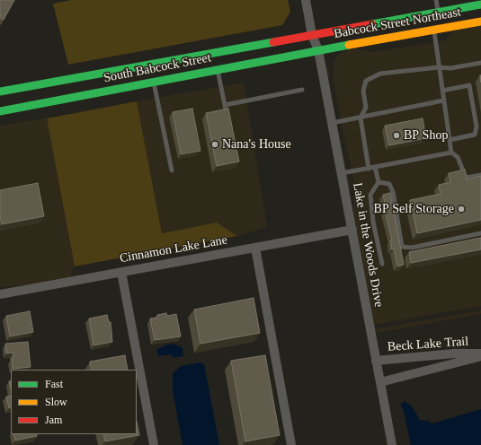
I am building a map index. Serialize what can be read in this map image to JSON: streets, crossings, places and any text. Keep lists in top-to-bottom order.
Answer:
{
  "streets": {
    "main road": ["Babcock Street Northeast", "South Babcock Street"],
    "street": ["Lake in the Woods Drive", "Cinnamon Lake Lane", "Beck Lake Trail"]
  },
  "crossings": [
    ["Babcock Street Northeast", "South Babcock Street"],
    ["Babcock Street Northeast", "Lake in the Woods Drive"],
    ["South Babcock Street", "Lake in the Woods Drive"],
    ["Lake in the Woods Drive", "Cinnamon Lake Lane"],
    ["Lake in the Woods Drive", "Beck Lake Trail"]
  ],
  "places": ["BP Shop", "Nana's House", "BP Self Storage"],
  "legend": ["Fast", "Slow", "Jam"]
}
